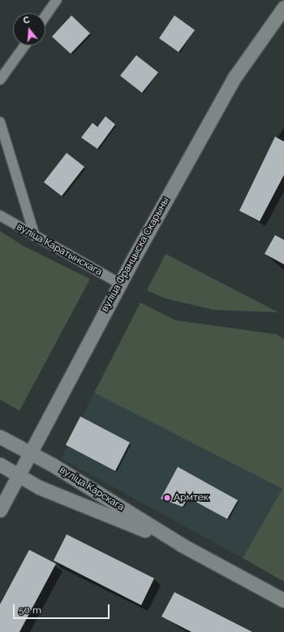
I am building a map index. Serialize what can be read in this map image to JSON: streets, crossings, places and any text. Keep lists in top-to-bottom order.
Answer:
{
  "streets": {
    "street": ["вуліца Каратынскага", "вуліца Францыска Скарыны", "вуліца Карскага"]
  },
  "crossings": [
    ["вуліца Каратынскага", "вуліца Францыска Скарыны"],
    ["вуліца Францыска Скарыны", "вуліца Карскага"]
  ],
  "places": ["Армтек"],
  "scale_bar": "50 m",
  "north": "top"
}
